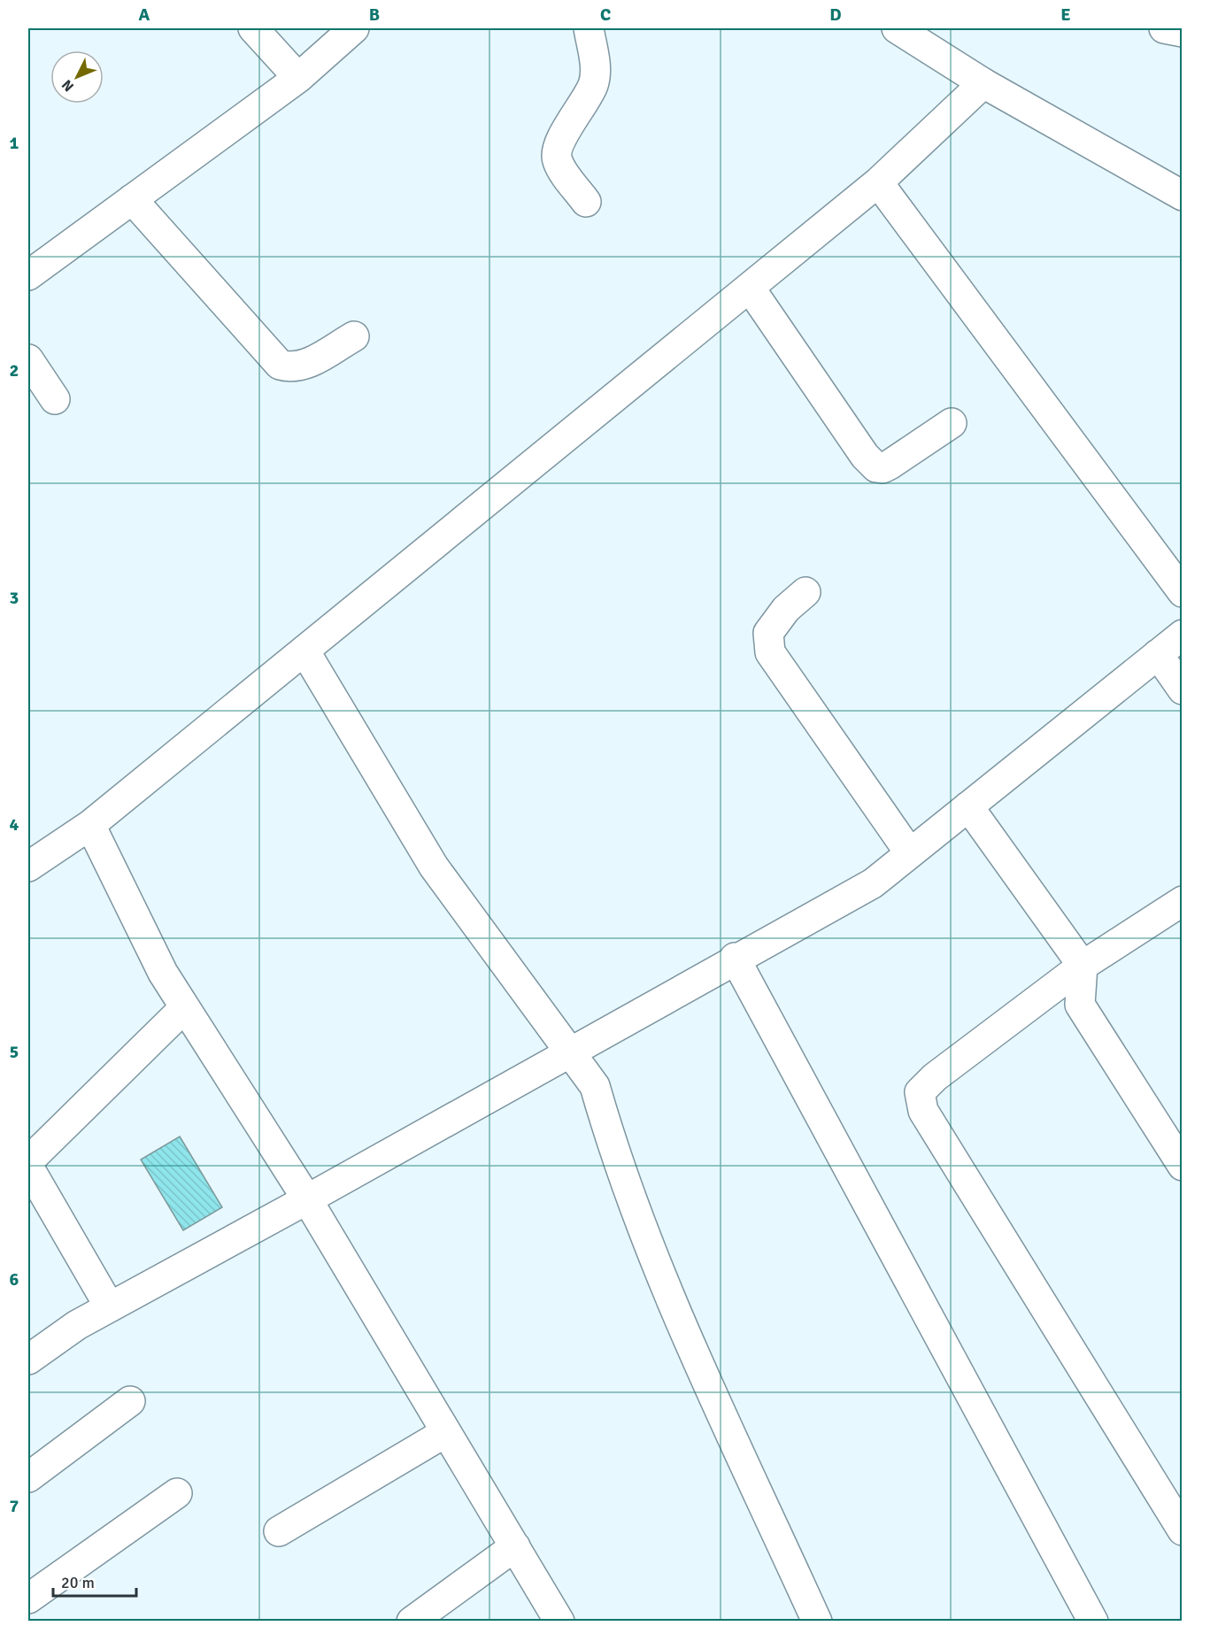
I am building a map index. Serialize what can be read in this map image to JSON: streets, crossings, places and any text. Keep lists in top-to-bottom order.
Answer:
{
  "scale_bar": "20 m",
  "north": "bottom left",
  "grid": {
    "columns": [
      "A",
      "B",
      "C",
      "D",
      "E"
    ],
    "rows": [
      "1",
      "2",
      "3",
      "4",
      "5",
      "6",
      "7"
    ]
  }
}
